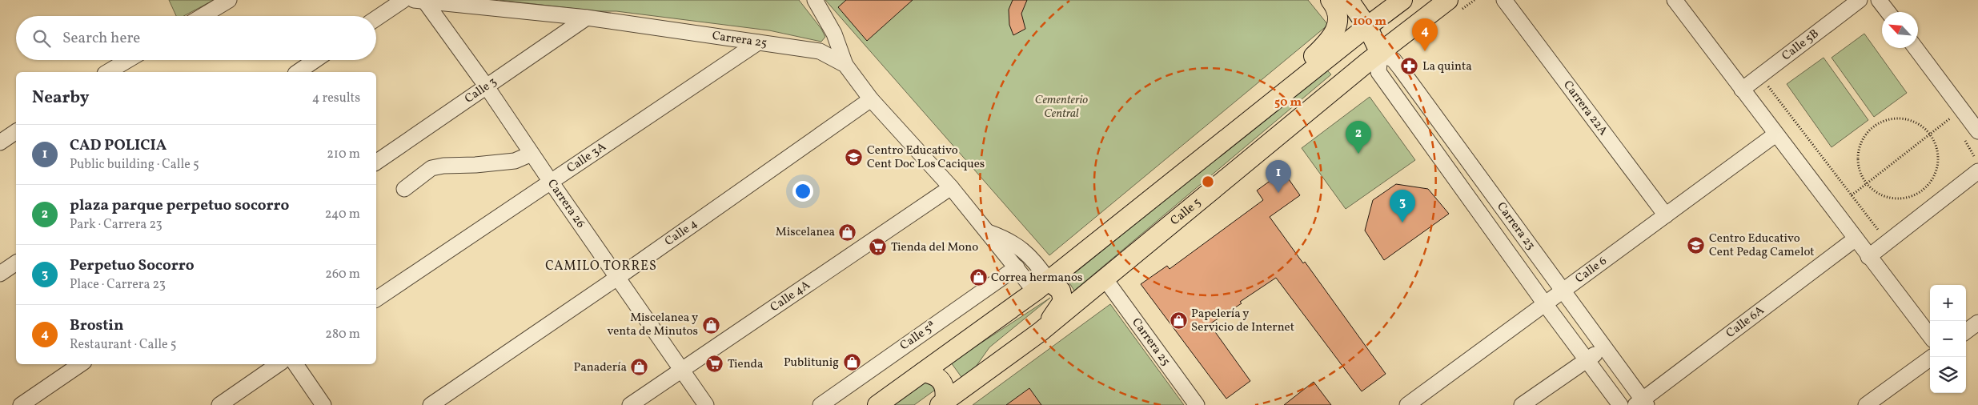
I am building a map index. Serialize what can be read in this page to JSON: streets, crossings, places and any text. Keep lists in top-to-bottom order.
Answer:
{
  "streets": {
    "main road": ["Calle 5", "Carrera 23"],
    "street": [
      "Carrera 25",
      "Calle 5B",
      "Calle 3",
      "Carrera 22A",
      "Calle 3A",
      "Carrera 26",
      "Calle 4",
      "Calle 6",
      "Calle 4A",
      "Calle 6A",
      "Calle 5ª"
    ]
  },
  "crossings": [
    ["Carrera 25", "Calle 3"],
    ["Carrera 25", "Calle 3A"],
    ["Carrera 25", "Carrera 26"],
    ["Carrera 25", "Calle 5"],
    ["Carrera 25", "Calle 4"],
    ["Carrera 25", "Calle 4A"],
    ["Carrera 25", "Calle 5ª"],
    ["Calle 3", "Carrera 26"],
    ["Carrera 22A", "Calle 6"],
    ["Calle 3A", "Carrera 26"],
    ["Carrera 26", "Calle 4"],
    ["Carrera 26", "Calle 4A"],
    ["Calle 5", "Carrera 23"],
    ["Carrera 23", "Calle 6"],
    ["Carrera 23", "Calle 6A"]
  ],
  "districts": ["CAMILO TORRES"],
  "parks": ["Cementerio Central"],
  "places": {
    "pharmacy": ["La quinta"],
    "school or university": ["Centro Educativo Cent Doc Los Caciques", "Centro Educativo Cent Pedag Camelot"],
    "shop": [
      "Miscelanea",
      "Correa hermanos",
      "Papelería y Servicio de Internet",
      "Miscelanea y venta de Minutos",
      "Publitunig",
      "Panadería"
    ],
    "supermarket": ["Tienda del Mono", "Tienda"]
  },
  "north": "top left",
  "page": {
    "search": "Search here",
    "pins": [
      "4",
      "2",
      "1",
      "3"
    ],
    "heading": ["Nearby", "4 results"],
    "list": [
      {
        "mark": "1",
        "name": "CAD POLICIA",
        "note": "Public building · Calle 5",
        "value": "210 m"
      },
      {
        "mark": "2",
        "name": "plaza parque perpetuo socorro",
        "note": "Park · Carrera 23",
        "value": "240 m"
      },
      {
        "mark": "3",
        "name": "Perpetuo Socorro",
        "note": "Place · Carrera 23",
        "value": "260 m"
      },
      {
        "mark": "4",
        "name": "Brostin",
        "note": "Restaurant · Calle 5",
        "value": "280 m"
      }
    ],
    "map_buttons": ["+", "−"]
  },
  "rings": ["100 m", "50 m"]
}
